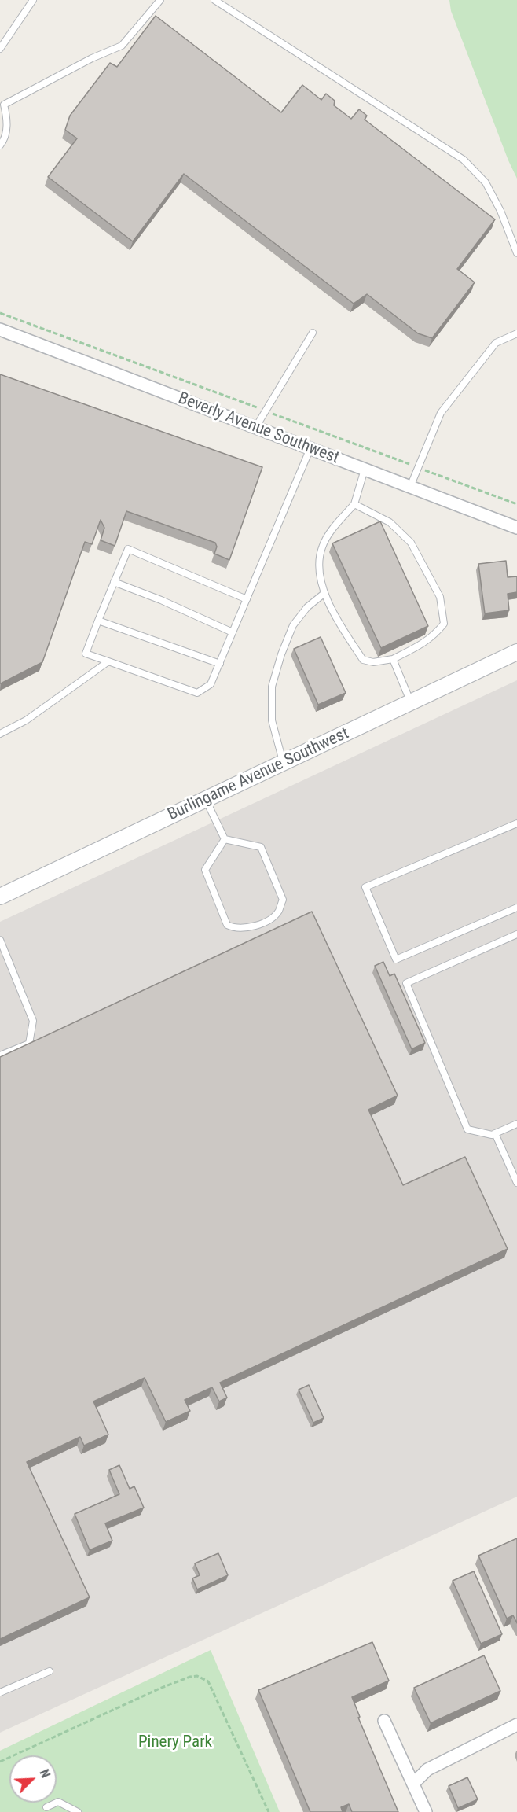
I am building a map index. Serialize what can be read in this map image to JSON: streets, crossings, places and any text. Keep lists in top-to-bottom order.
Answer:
{
  "streets": {
    "street": ["Beverly Avenue Southwest", "Burlingame Avenue Southwest"]
  },
  "parks": ["Pinery Park"],
  "north": "top right"
}
